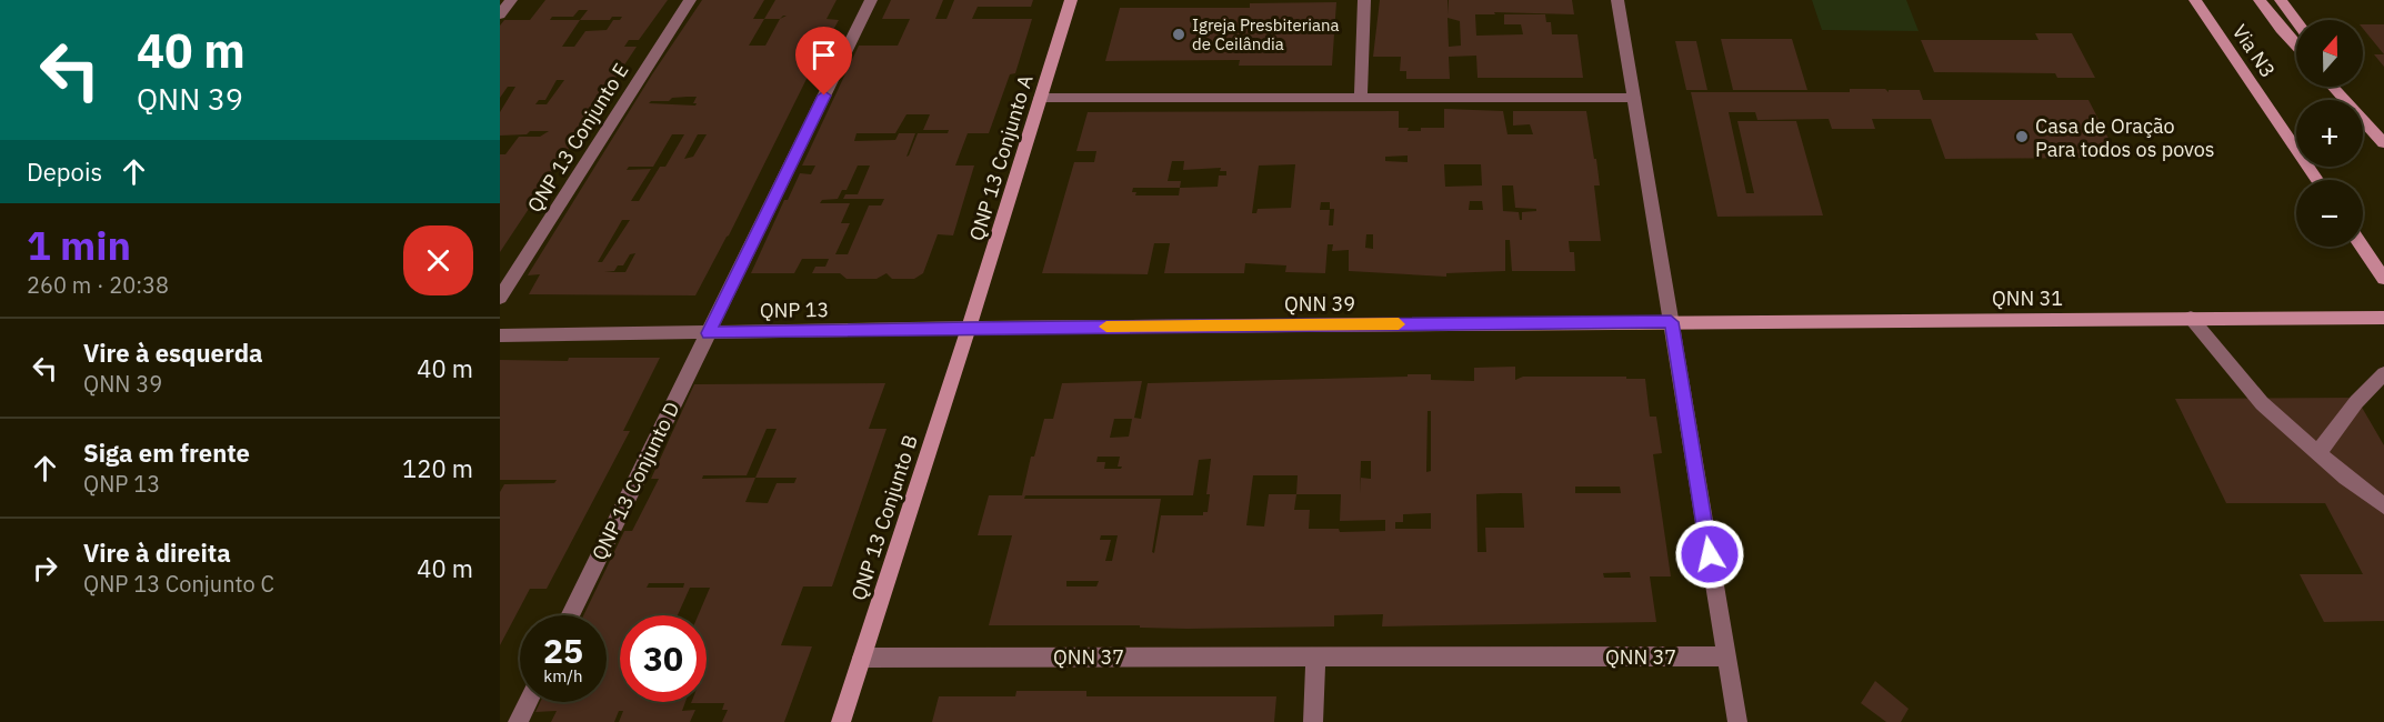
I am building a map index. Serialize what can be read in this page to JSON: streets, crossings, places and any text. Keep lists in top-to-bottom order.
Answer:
{
  "streets": {
    "street": [
      "Via N3",
      "QNP 13 Conjunto E",
      "QNP 13 Conjunto A",
      "QNN 31",
      "QNN 39",
      "QNP 13",
      "QNP 13 Conjunto D",
      "QNP 13 Conjunto B",
      "QNN 37"
    ]
  },
  "crossings": [
    ["QNP 13 Conjunto A", "QNN 39"],
    ["QNP 13 Conjunto A", "QNP 13"],
    ["QNP 13 Conjunto A", "QNP 13 Conjunto B"],
    ["QNN 31", "QNN 39"],
    ["QNN 39", "QNP 13"],
    ["QNN 39", "QNP 13 Conjunto B"],
    ["QNP 13", "QNP 13 Conjunto D"],
    ["QNP 13", "QNP 13 Conjunto B"],
    ["QNP 13 Conjunto B", "QNN 37"]
  ],
  "places": ["Igreja Presbiteriana de Ceilândia", "Casa de Oração Para todos os povos"],
  "north": "top",
  "page": {
    "turn": ["40 m", "QNN 39"],
    "map_buttons": ["+", "−"],
    "then": "Depois",
    "heading": ["1 min", "260 m · 20:38"],
    "list": [
      {
        "name": "Vire à esquerda",
        "note": "QNN 39",
        "value": "40 m"
      },
      {
        "name": "Siga em frente",
        "note": "QNP 13",
        "value": "120 m"
      },
      {
        "name": "Vire à direita",
        "note": "QNP 13 Conjunto C",
        "value": "40 m"
      }
    ],
    "speed": "25 km/h",
    "limit": "30"
  }
}
